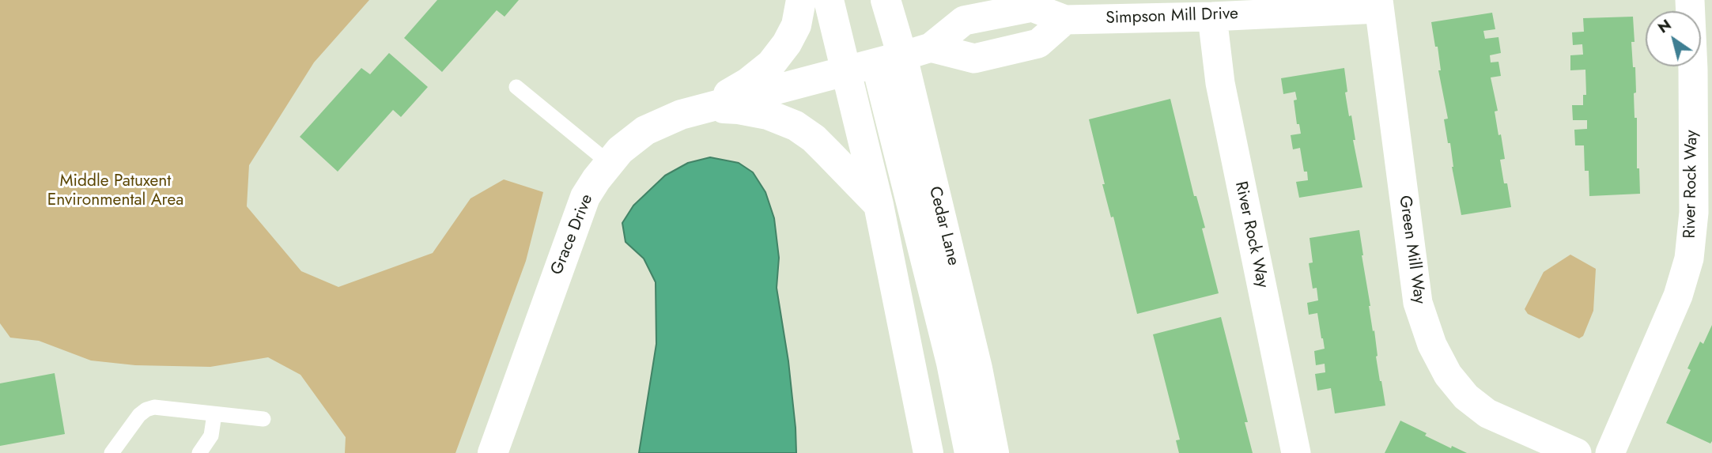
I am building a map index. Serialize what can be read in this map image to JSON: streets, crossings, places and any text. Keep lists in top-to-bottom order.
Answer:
{
  "streets": {
    "main road": ["Cedar Lane", "Grace Drive"],
    "street": ["Simpson Mill Drive", "River Rock Way", "Green Mill Way"]
  },
  "crossings": [
    ["Simpson Mill Drive", "River Rock Way"],
    ["Simpson Mill Drive", "Cedar Lane"],
    ["Simpson Mill Drive", "Grace Drive"],
    ["Simpson Mill Drive", "Green Mill Way"],
    ["Cedar Lane", "Grace Drive"]
  ],
  "parks": ["Middle Patuxent Environmental Area"],
  "north": "top left"
}
